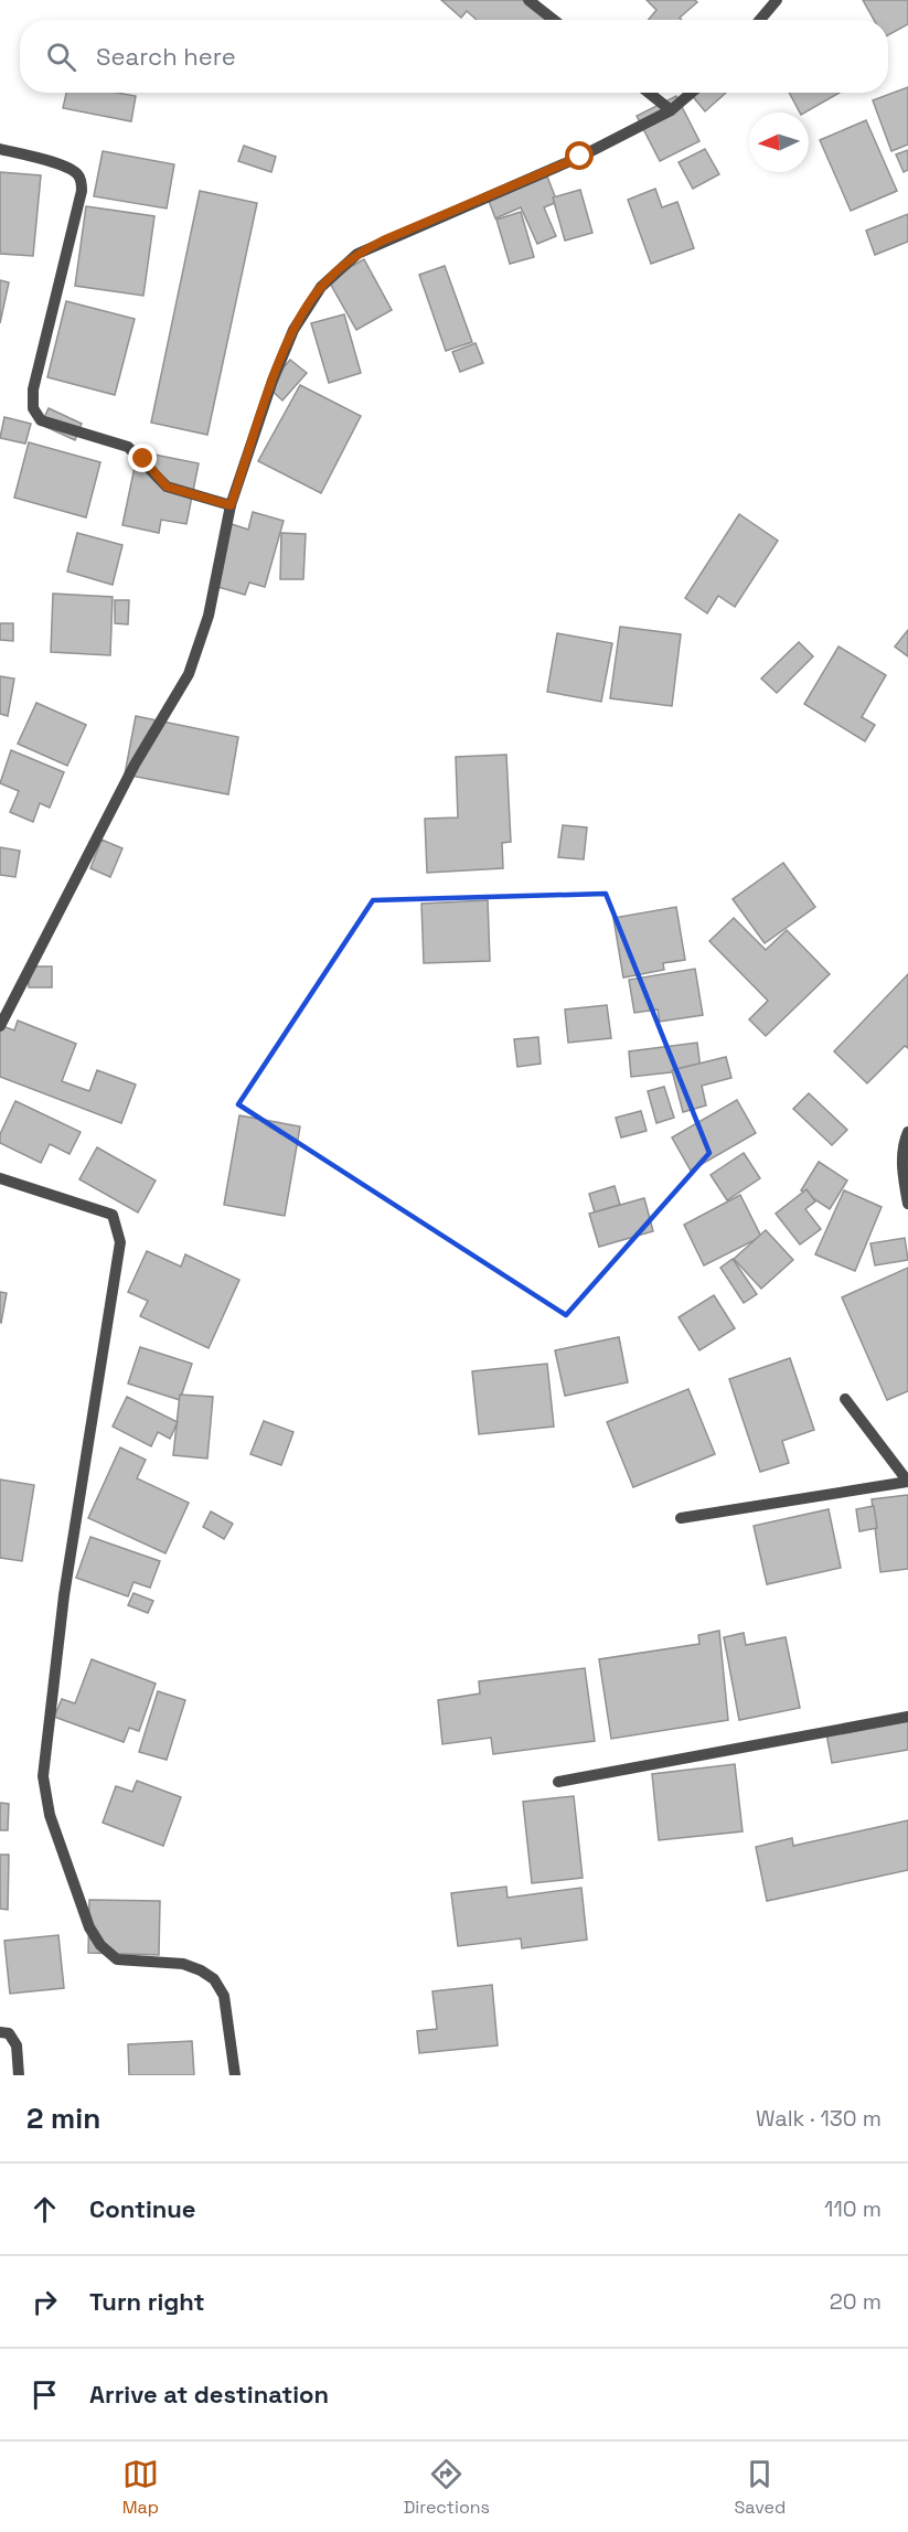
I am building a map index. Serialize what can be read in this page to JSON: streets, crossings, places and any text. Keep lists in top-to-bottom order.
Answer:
{
  "north": "left",
  "page": {
    "search": "Search here",
    "heading": ["2 min", "Walk · 130 m"],
    "list": [
      ["Continue", "110 m"],
      ["Turn right", "20 m"],
      "Arrive at destination"
    ],
    "nav": ["Map", "Directions", "Saved"]
  }
}
